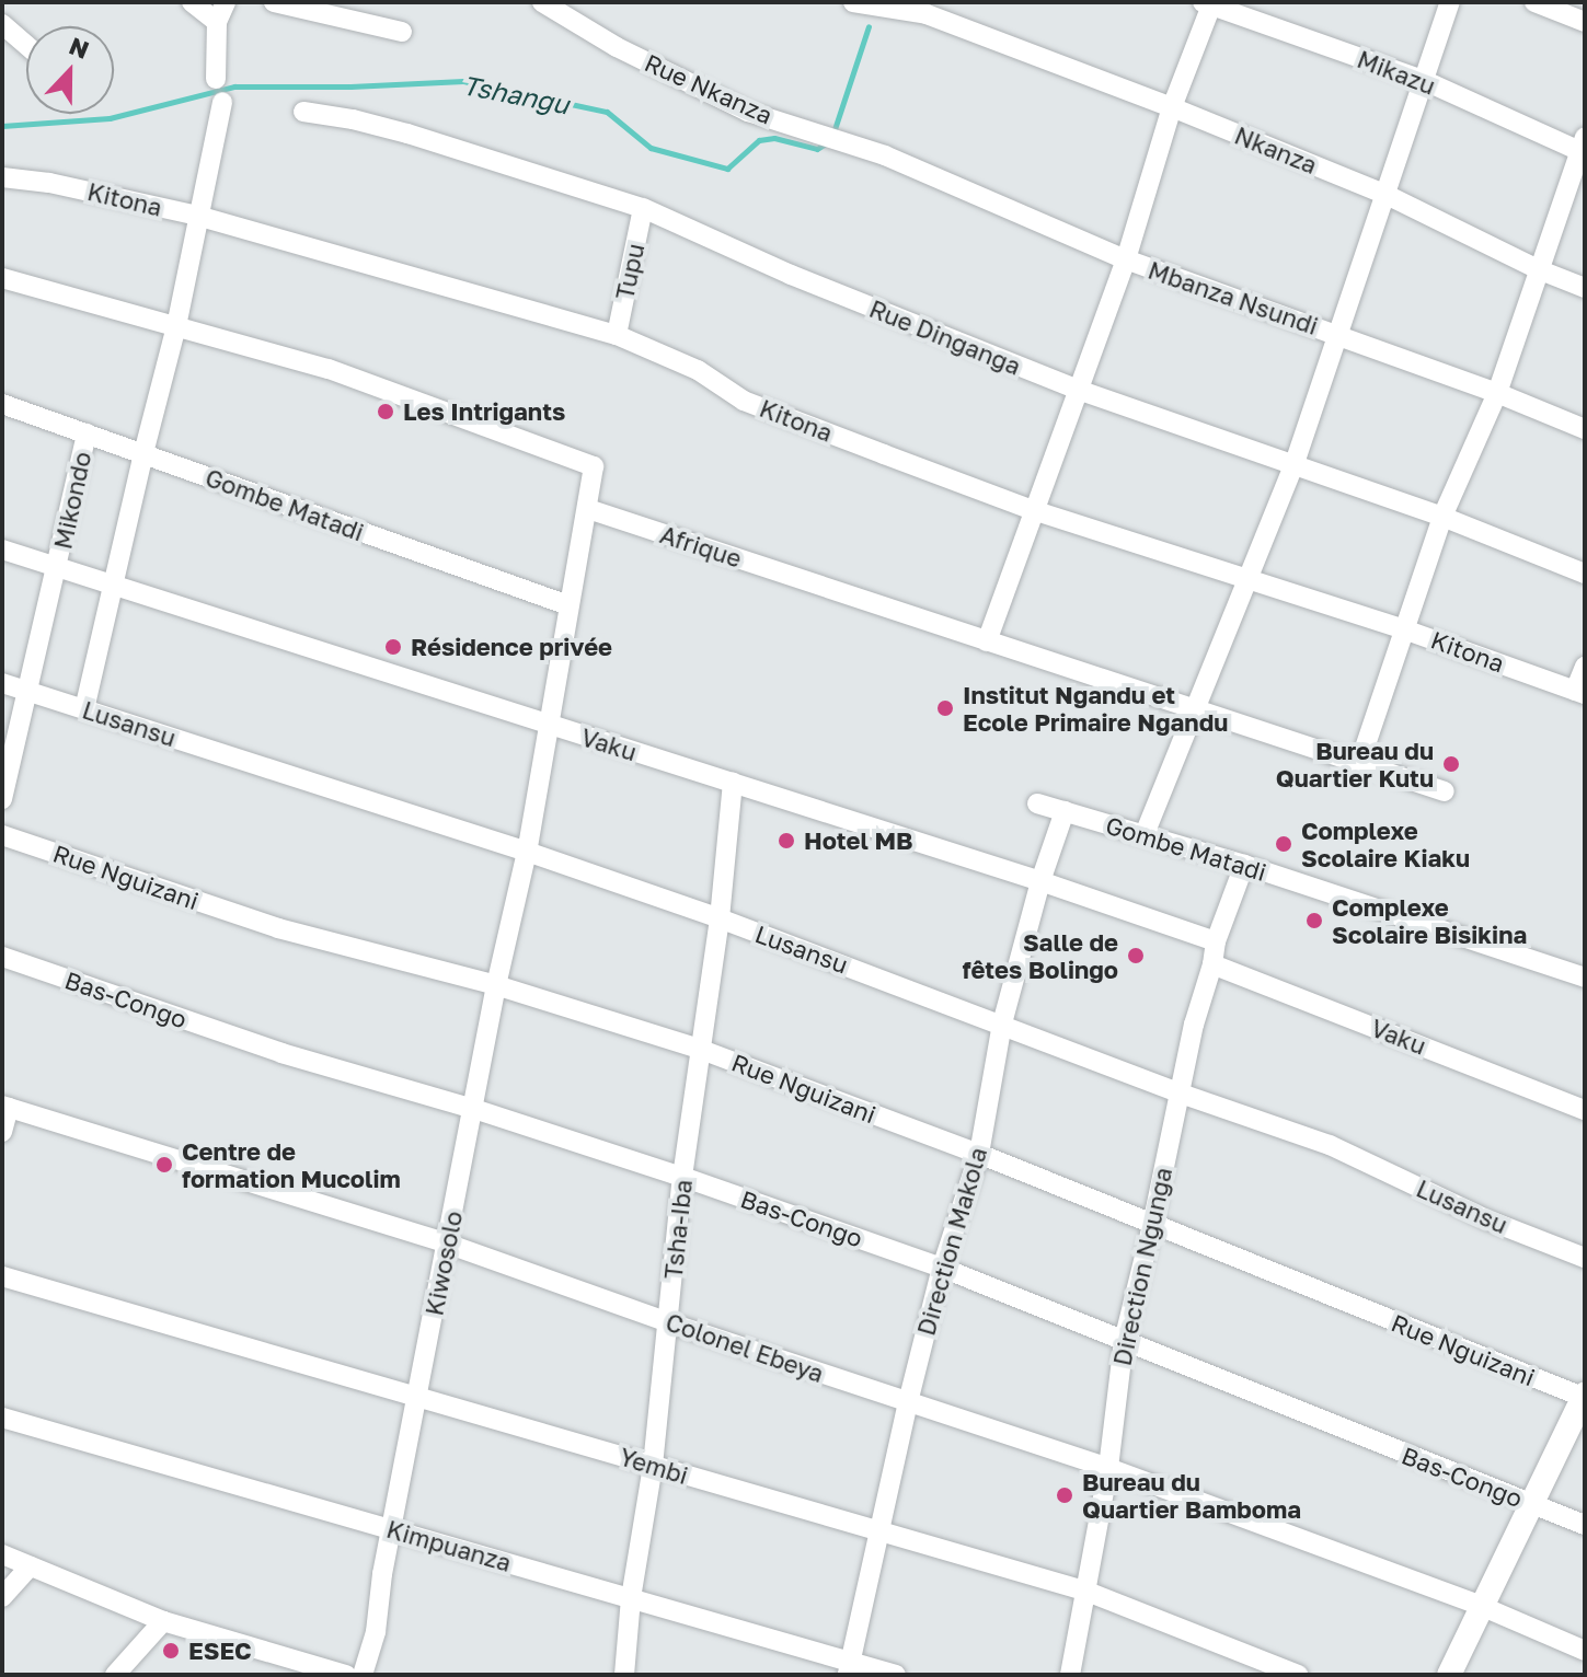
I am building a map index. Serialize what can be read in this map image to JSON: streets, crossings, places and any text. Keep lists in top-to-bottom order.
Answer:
{
  "streets": {
    "street": [
      "Mikazu",
      "Rue Nkanza",
      "Nkanza",
      "Kitona",
      "Tupu",
      "Mbanza Nsundi",
      "Rue Dinganga",
      "Mikondo",
      "Gombe Matadi",
      "Afrique",
      "Lusansu",
      "Vaku",
      "Rue Nguizani",
      "Bas-Congo",
      "Tsha-Iba",
      "Direction Makola",
      "Kiwosolo",
      "Direction Ngunga",
      "Colonel Ebeya",
      "Yembi",
      "Kimpuanza"
    ]
  },
  "crossings": [
    ["Rue Nkanza", "Mbanza Nsundi"],
    ["Kitona", "Tupu"],
    ["Tupu", "Rue Dinganga"],
    ["Mikondo", "Gombe Matadi"],
    ["Mikondo", "Lusansu"],
    ["Mikondo", "Vaku"],
    ["Gombe Matadi", "Direction Makola"],
    ["Gombe Matadi", "Kiwosolo"],
    ["Gombe Matadi", "Direction Ngunga"],
    ["Afrique", "Kiwosolo"],
    ["Lusansu", "Tsha-Iba"],
    ["Lusansu", "Direction Makola"],
    ["Lusansu", "Kiwosolo"],
    ["Lusansu", "Direction Ngunga"],
    ["Vaku", "Tsha-Iba"],
    ["Vaku", "Direction Makola"],
    ["Vaku", "Kiwosolo"],
    ["Vaku", "Direction Ngunga"],
    ["Rue Nguizani", "Tsha-Iba"],
    ["Rue Nguizani", "Direction Makola"],
    ["Rue Nguizani", "Kiwosolo"],
    ["Rue Nguizani", "Direction Ngunga"],
    ["Bas-Congo", "Tsha-Iba"],
    ["Bas-Congo", "Direction Makola"],
    ["Bas-Congo", "Kiwosolo"],
    ["Bas-Congo", "Direction Ngunga"],
    ["Tsha-Iba", "Colonel Ebeya"],
    ["Tsha-Iba", "Yembi"],
    ["Tsha-Iba", "Kimpuanza"],
    ["Direction Makola", "Colonel Ebeya"],
    ["Direction Makola", "Yembi"],
    ["Direction Makola", "Kimpuanza"],
    ["Kiwosolo", "Colonel Ebeya"],
    ["Kiwosolo", "Yembi"],
    ["Kiwosolo", "Kimpuanza"],
    ["Direction Ngunga", "Colonel Ebeya"],
    ["Direction Ngunga", "Yembi"]
  ],
  "water": ["Tshangu"],
  "places": [
    "Les Intrigants",
    "Résidence privée",
    "Institut Ngandu et Ecole Primaire Ngandu",
    "Bureau du Quartier Kutu",
    "Hotel MB",
    "Complexe Scolaire Kiaku",
    "Complexe Scolaire Bisikina",
    "Salle de fêtes Bolingo",
    "Centre de formation Mucolim",
    "Bureau du Quartier Bamboma",
    "ESEC"
  ],
  "north": "top"
}
